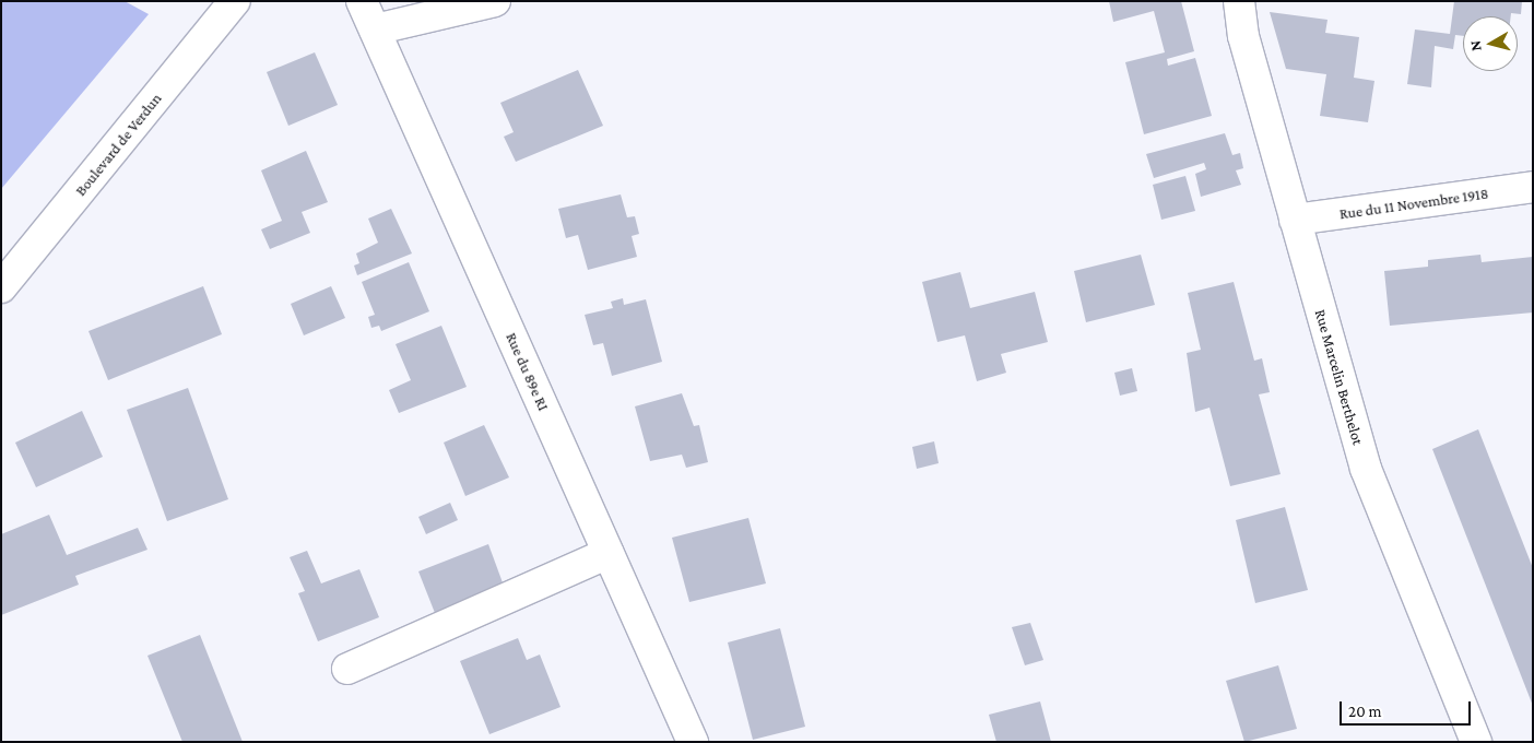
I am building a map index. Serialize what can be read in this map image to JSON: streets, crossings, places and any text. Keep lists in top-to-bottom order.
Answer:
{
  "streets": {
    "street": [
      "Boulevard de Verdun",
      "Rue du 11 Novembre 1918",
      "Rue du 89e RI",
      "Rue Marcelin Berthelot"
    ]
  },
  "crossings": [
    ["Rue du 11 Novembre 1918", "Rue Marcelin Berthelot"]
  ],
  "scale_bar": "20 m",
  "north": "left"
}
